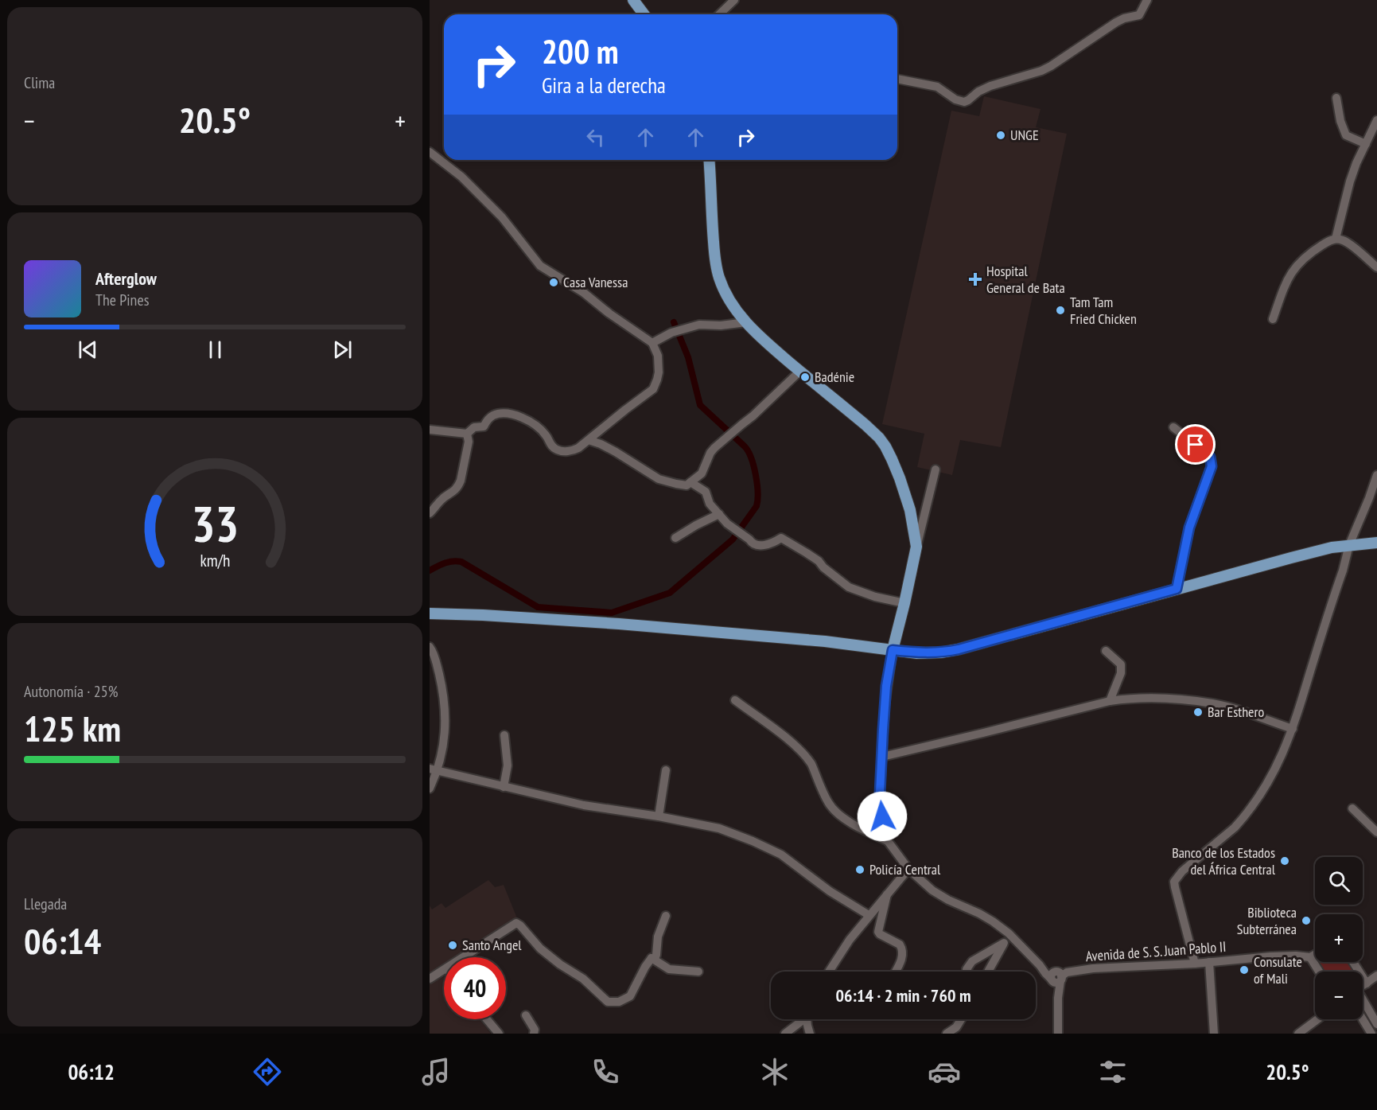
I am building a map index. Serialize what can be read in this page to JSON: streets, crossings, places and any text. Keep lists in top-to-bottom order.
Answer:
{
  "streets": {
    "street": ["Avenida de S. S. Juan Pablo II"]
  },
  "places": {
    "other": [
      "UNGE",
      "Casa Vanessa",
      "Tam Tam Fried Chicken",
      "Badénie",
      "Bar Esthero",
      "Banco de los Estados del África Central",
      "Policía Central",
      "Biblioteca Subterránea",
      "Santo Angel",
      "Consulate of Mali"
    ],
    "health": ["Hospital General de Bata"]
  },
  "page": {
    "tile": [
      "Clima",
      ["Autonomía · 25%", "125 km"],
      ["Llegada", "06:14"]
    ],
    "turn": ["200 m", "Gira a la derecha"],
    "heat": ["−", "20.5°", "+"],
    "song": ["Afterglow", "The Pines"],
    "map_buttons": ["+", "−"],
    "limit": "40",
    "trip": "06:14 · 2 min · 760 m",
    "tabs": ["06:12", "20.5°"],
    "gauge": ["33", "km/h"]
  }
}
